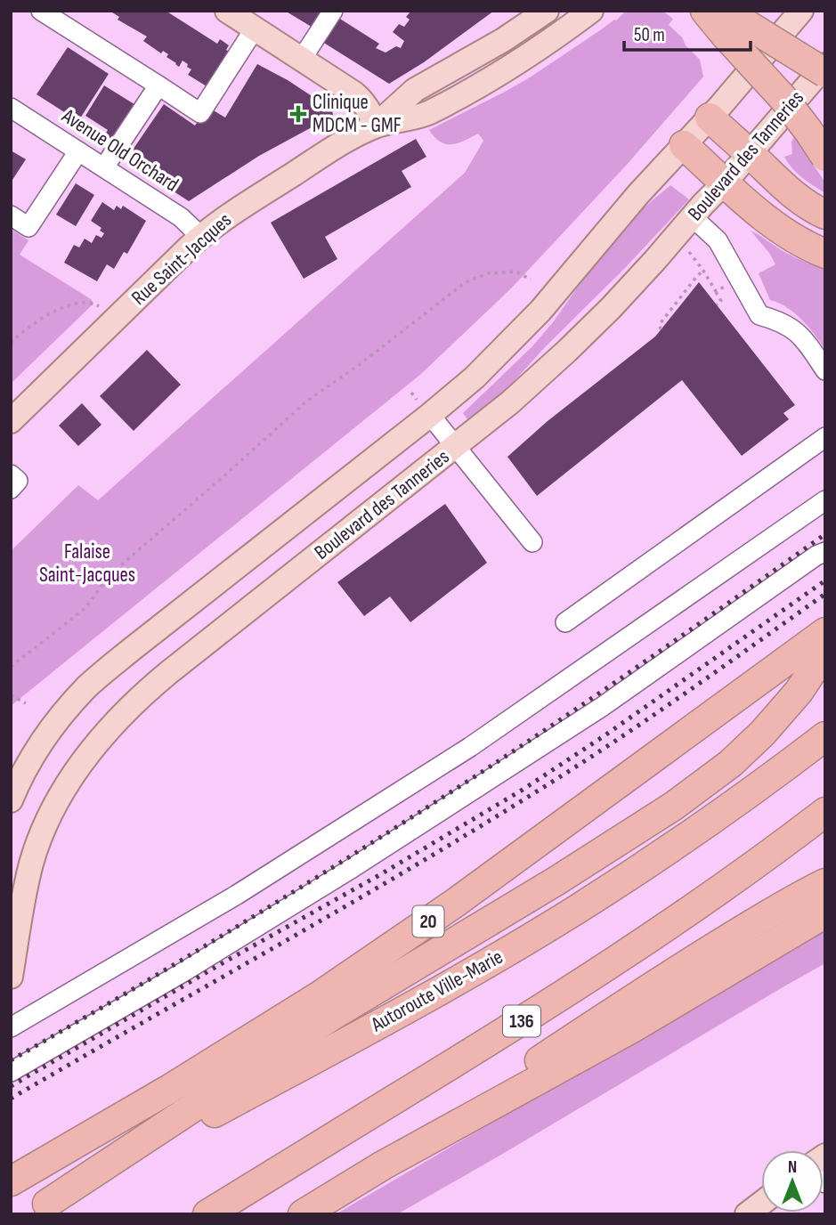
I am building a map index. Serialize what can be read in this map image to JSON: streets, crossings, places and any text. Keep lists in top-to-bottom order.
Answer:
{
  "streets": {
    "highway": ["20", "Autoroute Ville-Marie", "136"],
    "main road": ["Boulevard des Tanneries", "Rue Saint-Jacques"],
    "street": ["Avenue Old Orchard"]
  },
  "crossings": [
    ["Avenue Old Orchard", "Rue Saint-Jacques"]
  ],
  "parks": ["Falaise Saint-Jacques"],
  "places": {
    "health": ["Clinique MDCM - GMF"]
  },
  "scale_bar": "50 m",
  "north": "top"
}
